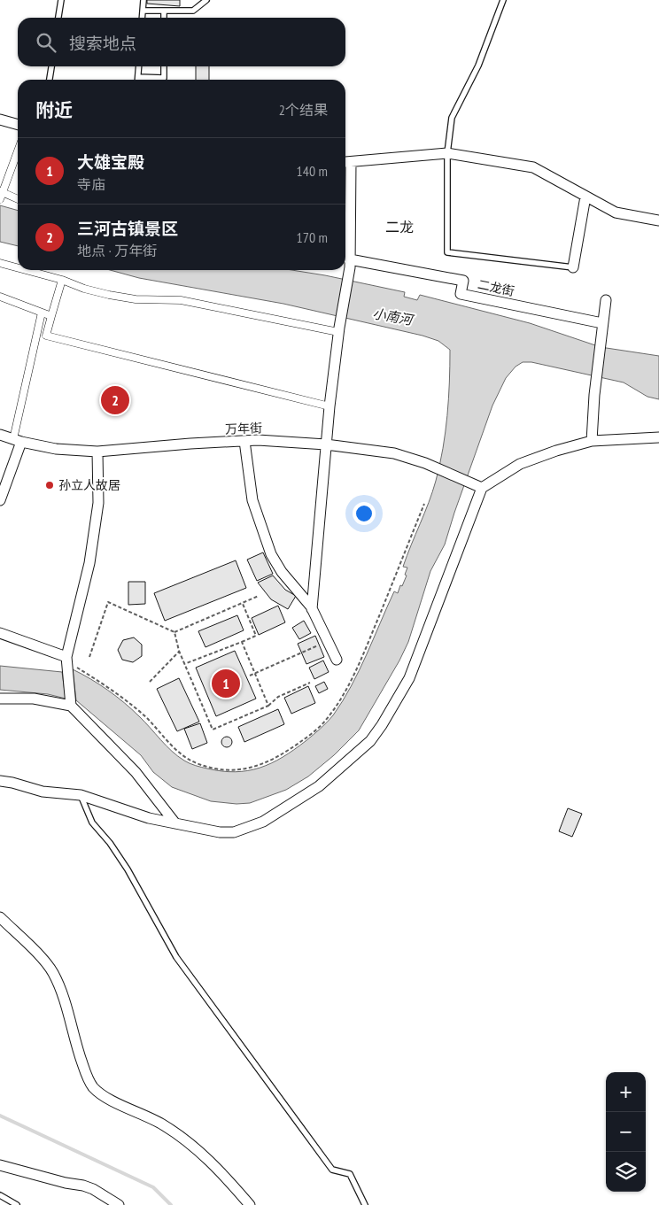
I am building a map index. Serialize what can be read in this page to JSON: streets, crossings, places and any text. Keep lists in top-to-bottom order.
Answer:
{
  "streets": {
    "street": ["二龙街", "万年街"]
  },
  "districts": ["二龙"],
  "water": ["小南河"],
  "places": ["孙立人故居"],
  "page": {
    "search": "搜索地点",
    "heading": ["附近", "2个结果"],
    "list": [
      {
        "mark": "1",
        "name": "大雄宝殿",
        "note": "寺庙",
        "value": "140 m"
      },
      {
        "mark": "2",
        "name": "三河古镇景区",
        "note": "地点 · 万年街",
        "value": "170 m"
      }
    ],
    "pins": ["2", "1"],
    "map_buttons": ["+", "−"]
  }
}
